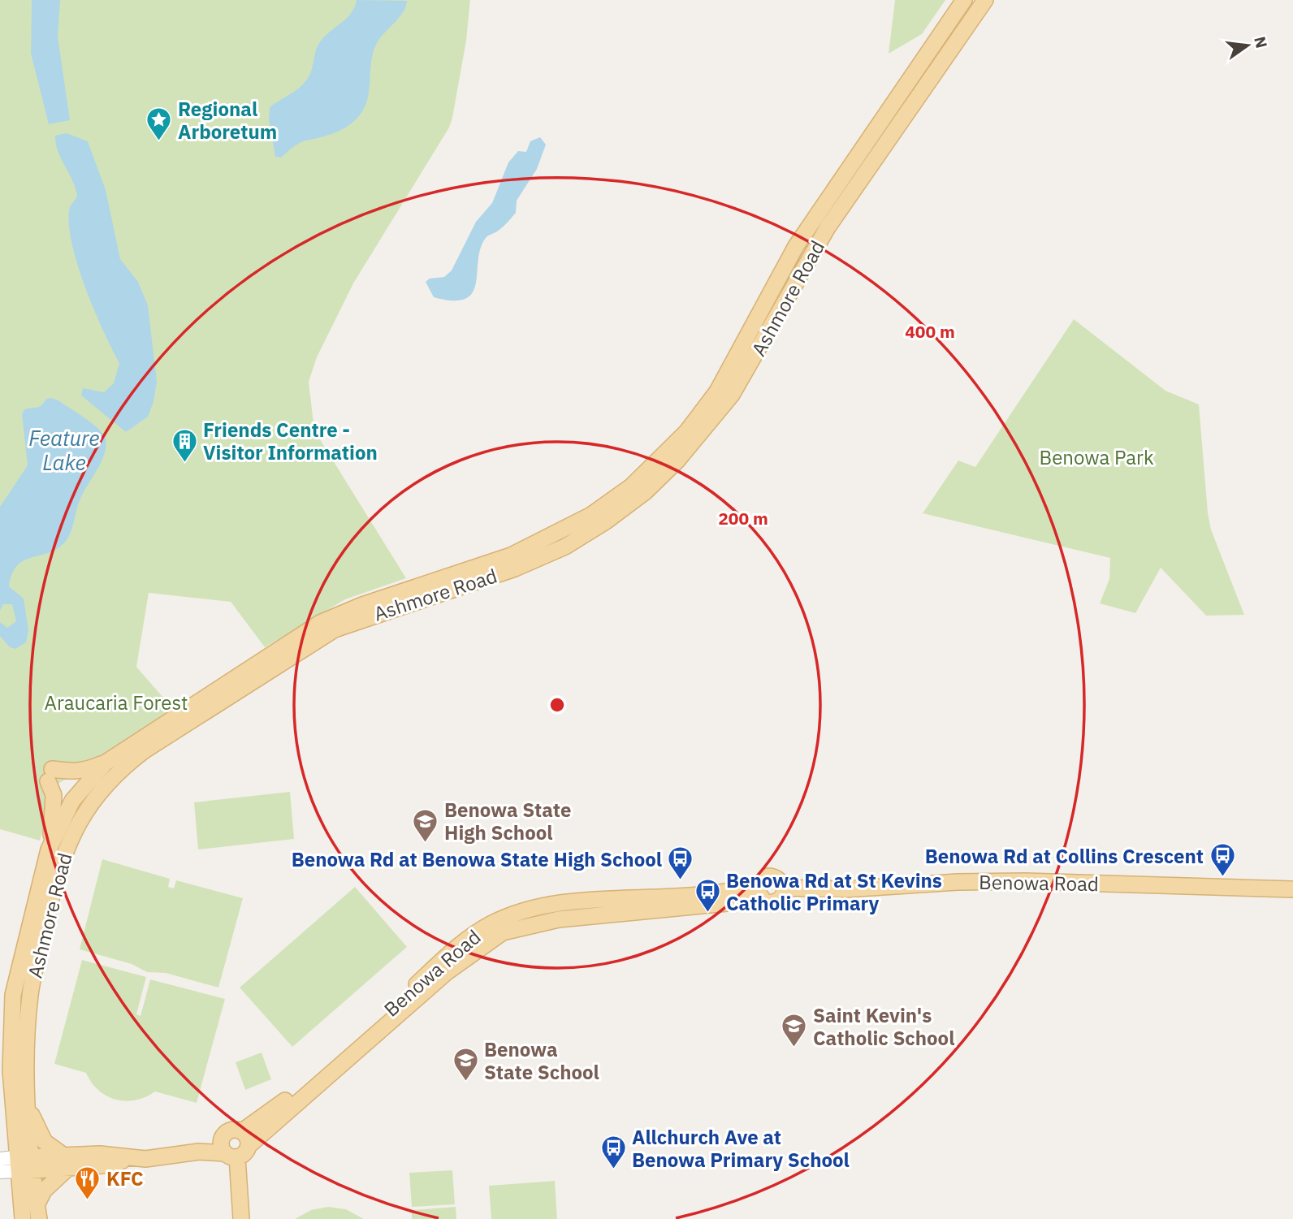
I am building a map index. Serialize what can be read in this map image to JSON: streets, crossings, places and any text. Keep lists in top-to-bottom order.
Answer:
{
  "streets": {
    "main road": ["Ashmore Road", "Benowa Road"]
  },
  "water": ["Feature Lake"],
  "parks": ["Benowa Park", "Araucaria Forest"],
  "places": {
    "place": ["Regional Arboretum"],
    "building": ["Friends Centre - Visitor Information"],
    "school or university": ["Benowa State High School", "Saint Kevin's Catholic School", "Benowa State School"],
    "bus stop": [
      "Benowa Rd at Collins Crescent",
      "Benowa Rd at Benowa State High School",
      "Benowa Rd at St Kevins Catholic Primary",
      "Allchurch Ave at Benowa Primary School"
    ],
    "restaurant": ["KFC"]
  },
  "north": "right",
  "rings": ["400 m", "200 m"]
}
